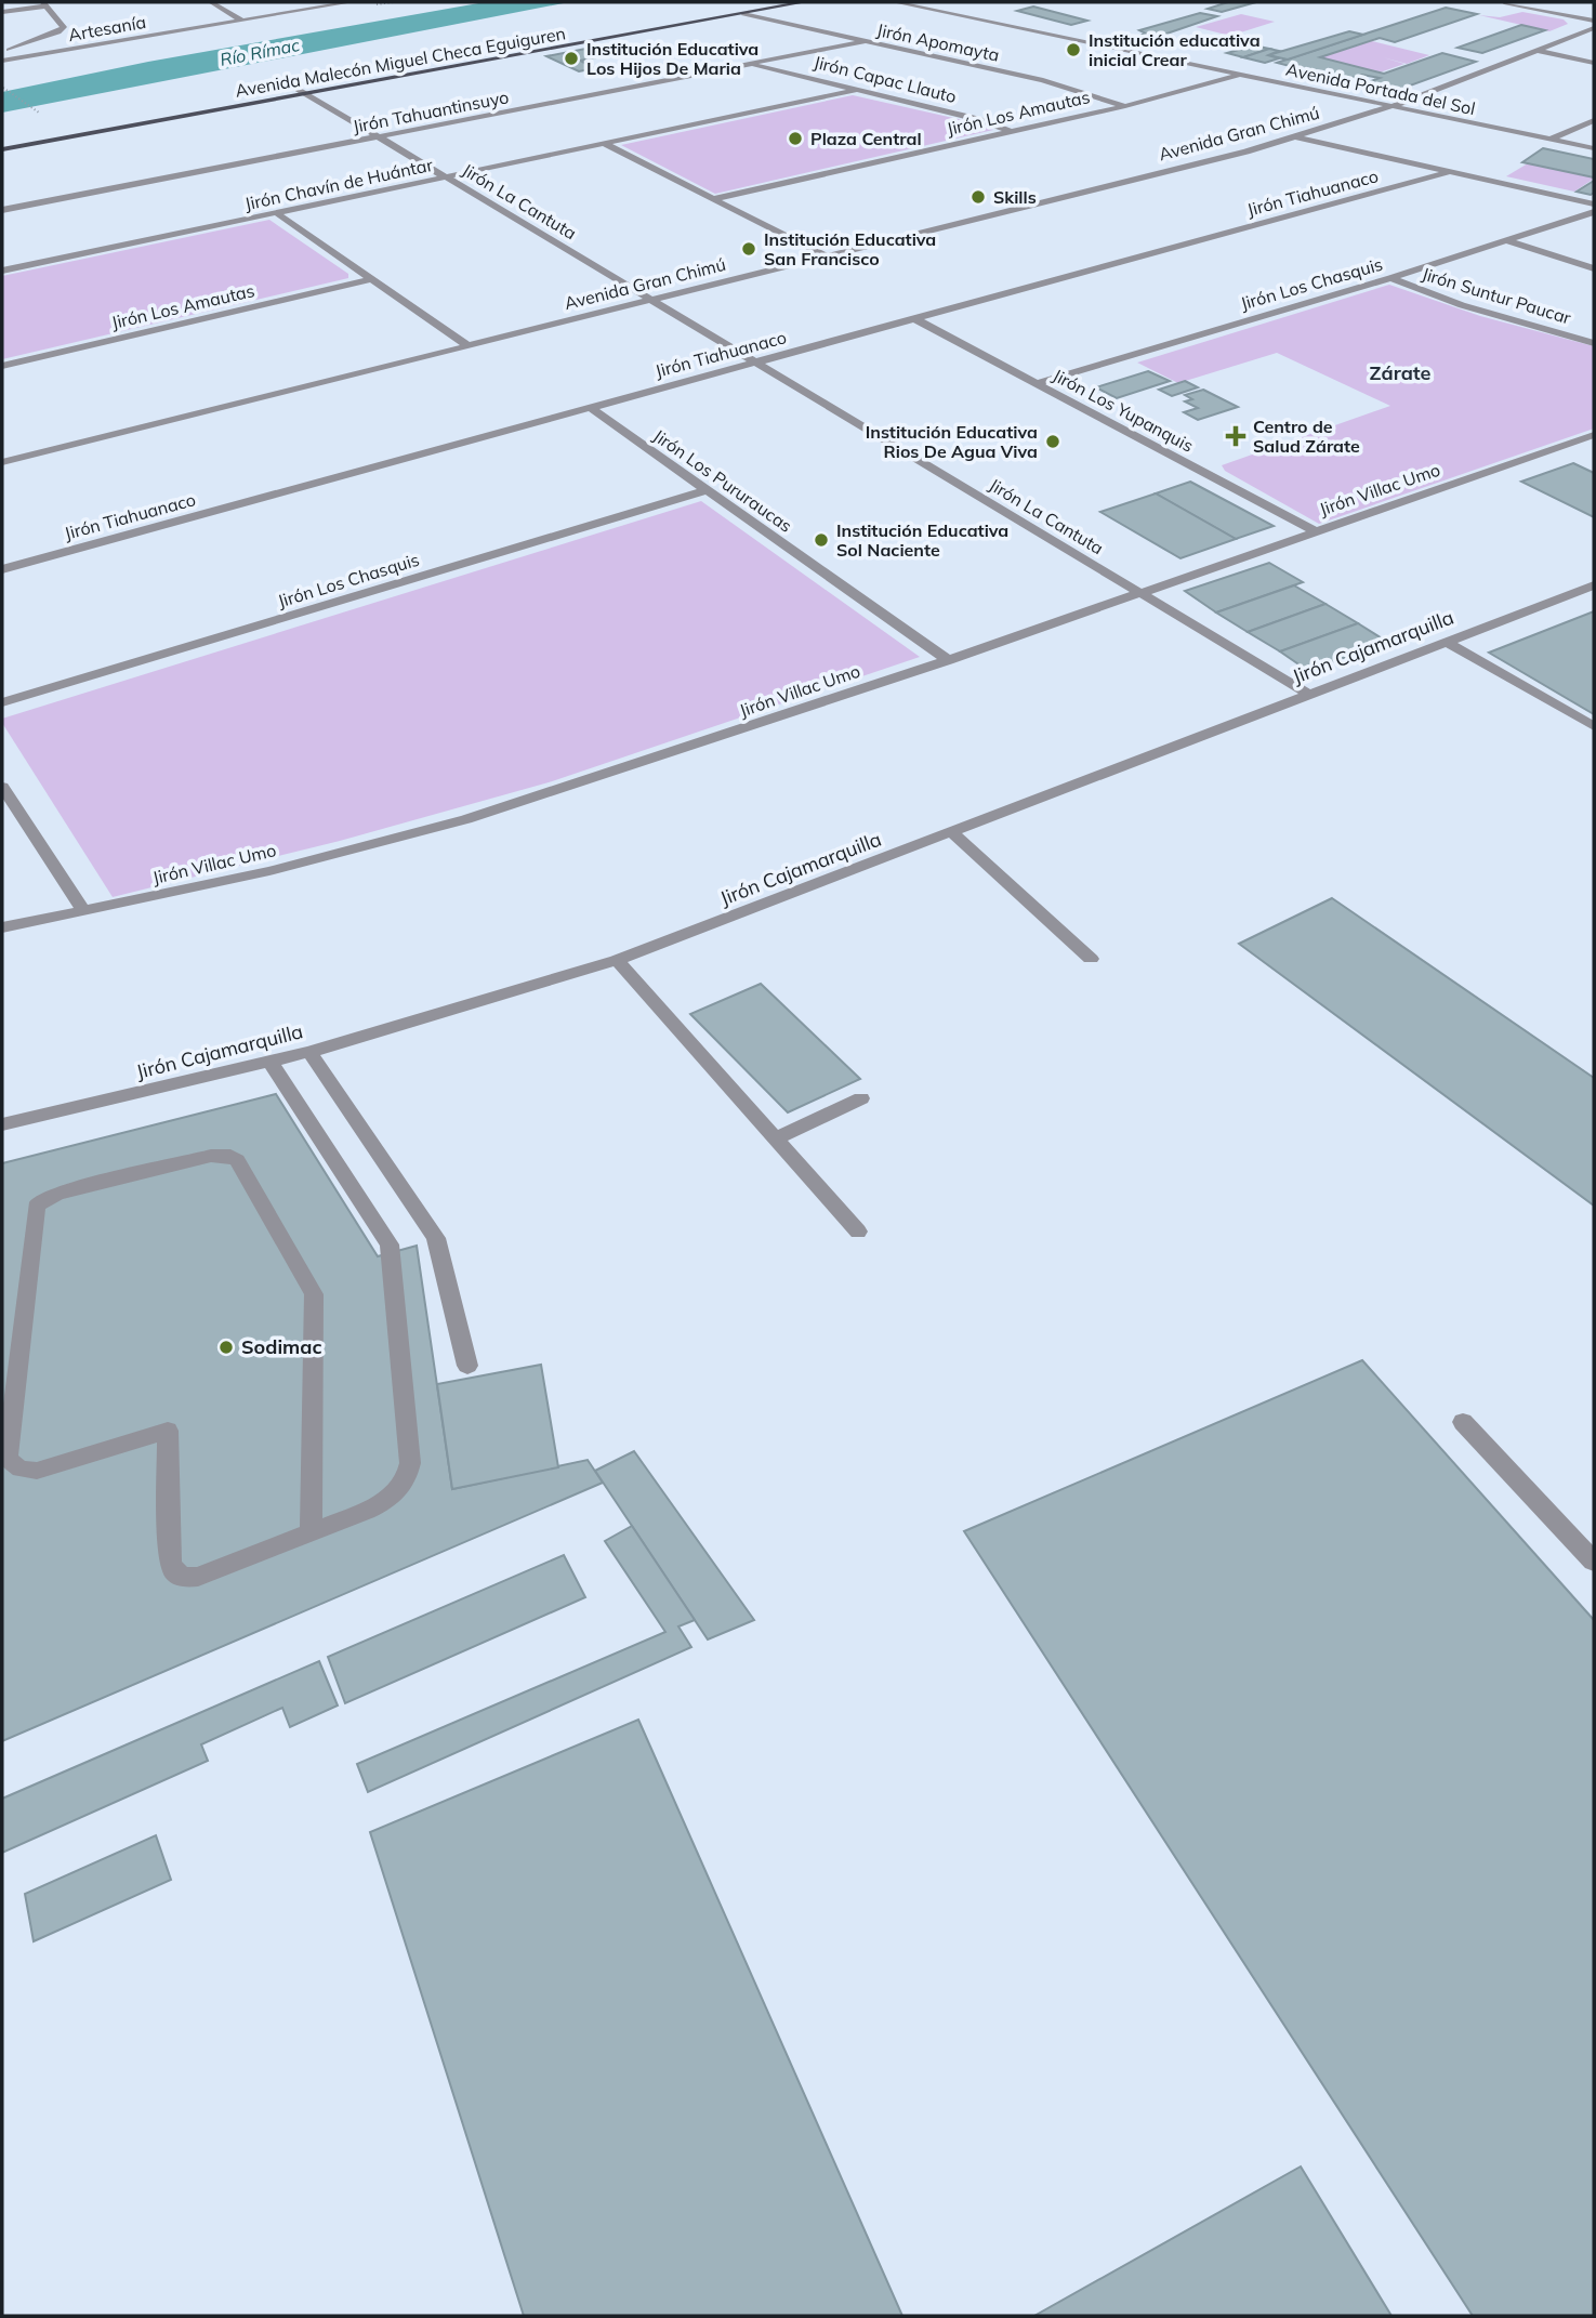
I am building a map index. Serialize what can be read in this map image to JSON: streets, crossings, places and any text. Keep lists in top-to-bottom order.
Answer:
{
  "streets": {
    "main road": ["Avenida Malecón Miguel Checa Eguiguren"],
    "street": [
      "Artesanía",
      "Jirón Apomayta",
      "Jirón Capac Llauto",
      "Avenida Portada del Sol",
      "Jirón Tahuantinsuyo",
      "Jirón Los Amautas",
      "Avenida Gran Chimú",
      "Jirón Chavín de Huántar",
      "Jirón Tiahuanaco",
      "Jirón La Cantuta",
      "Jirón Los Chasquis",
      "Jirón Suntur Paucar",
      "Jirón Los Yupanquis",
      "Jirón Los Pururaucas",
      "Jirón Villac Umo",
      "Jirón Cajamarquilla"
    ]
  },
  "crossings": [
    ["Jirón Apomayta", "Avenida Malecón Miguel Checa Eguiguren"],
    ["Jirón Apomayta", "Jirón Tahuantinsuyo"],
    ["Jirón Apomayta", "Jirón Los Amautas"],
    ["Avenida Malecón Miguel Checa Eguiguren", "Jirón La Cantuta"],
    ["Jirón Capac Llauto", "Jirón Tahuantinsuyo"],
    ["Jirón Capac Llauto", "Jirón Los Amautas"],
    ["Jirón Capac Llauto", "Jirón Chavín de Huántar"],
    ["Avenida Portada del Sol", "Jirón Los Amautas"],
    ["Avenida Portada del Sol", "Avenida Gran Chimú"],
    ["Jirón Tahuantinsuyo", "Jirón La Cantuta"],
    ["Avenida Gran Chimú", "Jirón La Cantuta"],
    ["Jirón Chavín de Huántar", "Jirón La Cantuta"],
    ["Jirón Tiahuanaco", "Jirón La Cantuta"],
    ["Jirón Tiahuanaco", "Jirón Los Yupanquis"],
    ["Jirón Tiahuanaco", "Jirón Los Pururaucas"],
    ["Jirón La Cantuta", "Jirón Villac Umo"],
    ["Jirón La Cantuta", "Jirón Cajamarquilla"],
    ["Jirón Los Chasquis", "Jirón Suntur Paucar"],
    ["Jirón Los Chasquis", "Jirón Los Yupanquis"],
    ["Jirón Los Chasquis", "Jirón Los Pururaucas"],
    ["Jirón Los Yupanquis", "Jirón Villac Umo"],
    ["Jirón Los Pururaucas", "Jirón Villac Umo"]
  ],
  "districts": ["Zárate"],
  "water": ["Río Rímac"],
  "places": {
    "other": [
      "Institución educativa inicial Crear",
      "Institución Educativa Los Hijos De Maria",
      "Plaza Central",
      "Skills",
      "Institución Educativa San Francisco",
      "Institución Educativa Rios De Agua Viva",
      "Institución Educativa Sol Naciente",
      "Sodimac"
    ],
    "health": ["Centro de Salud Zárate"]
  }
}
